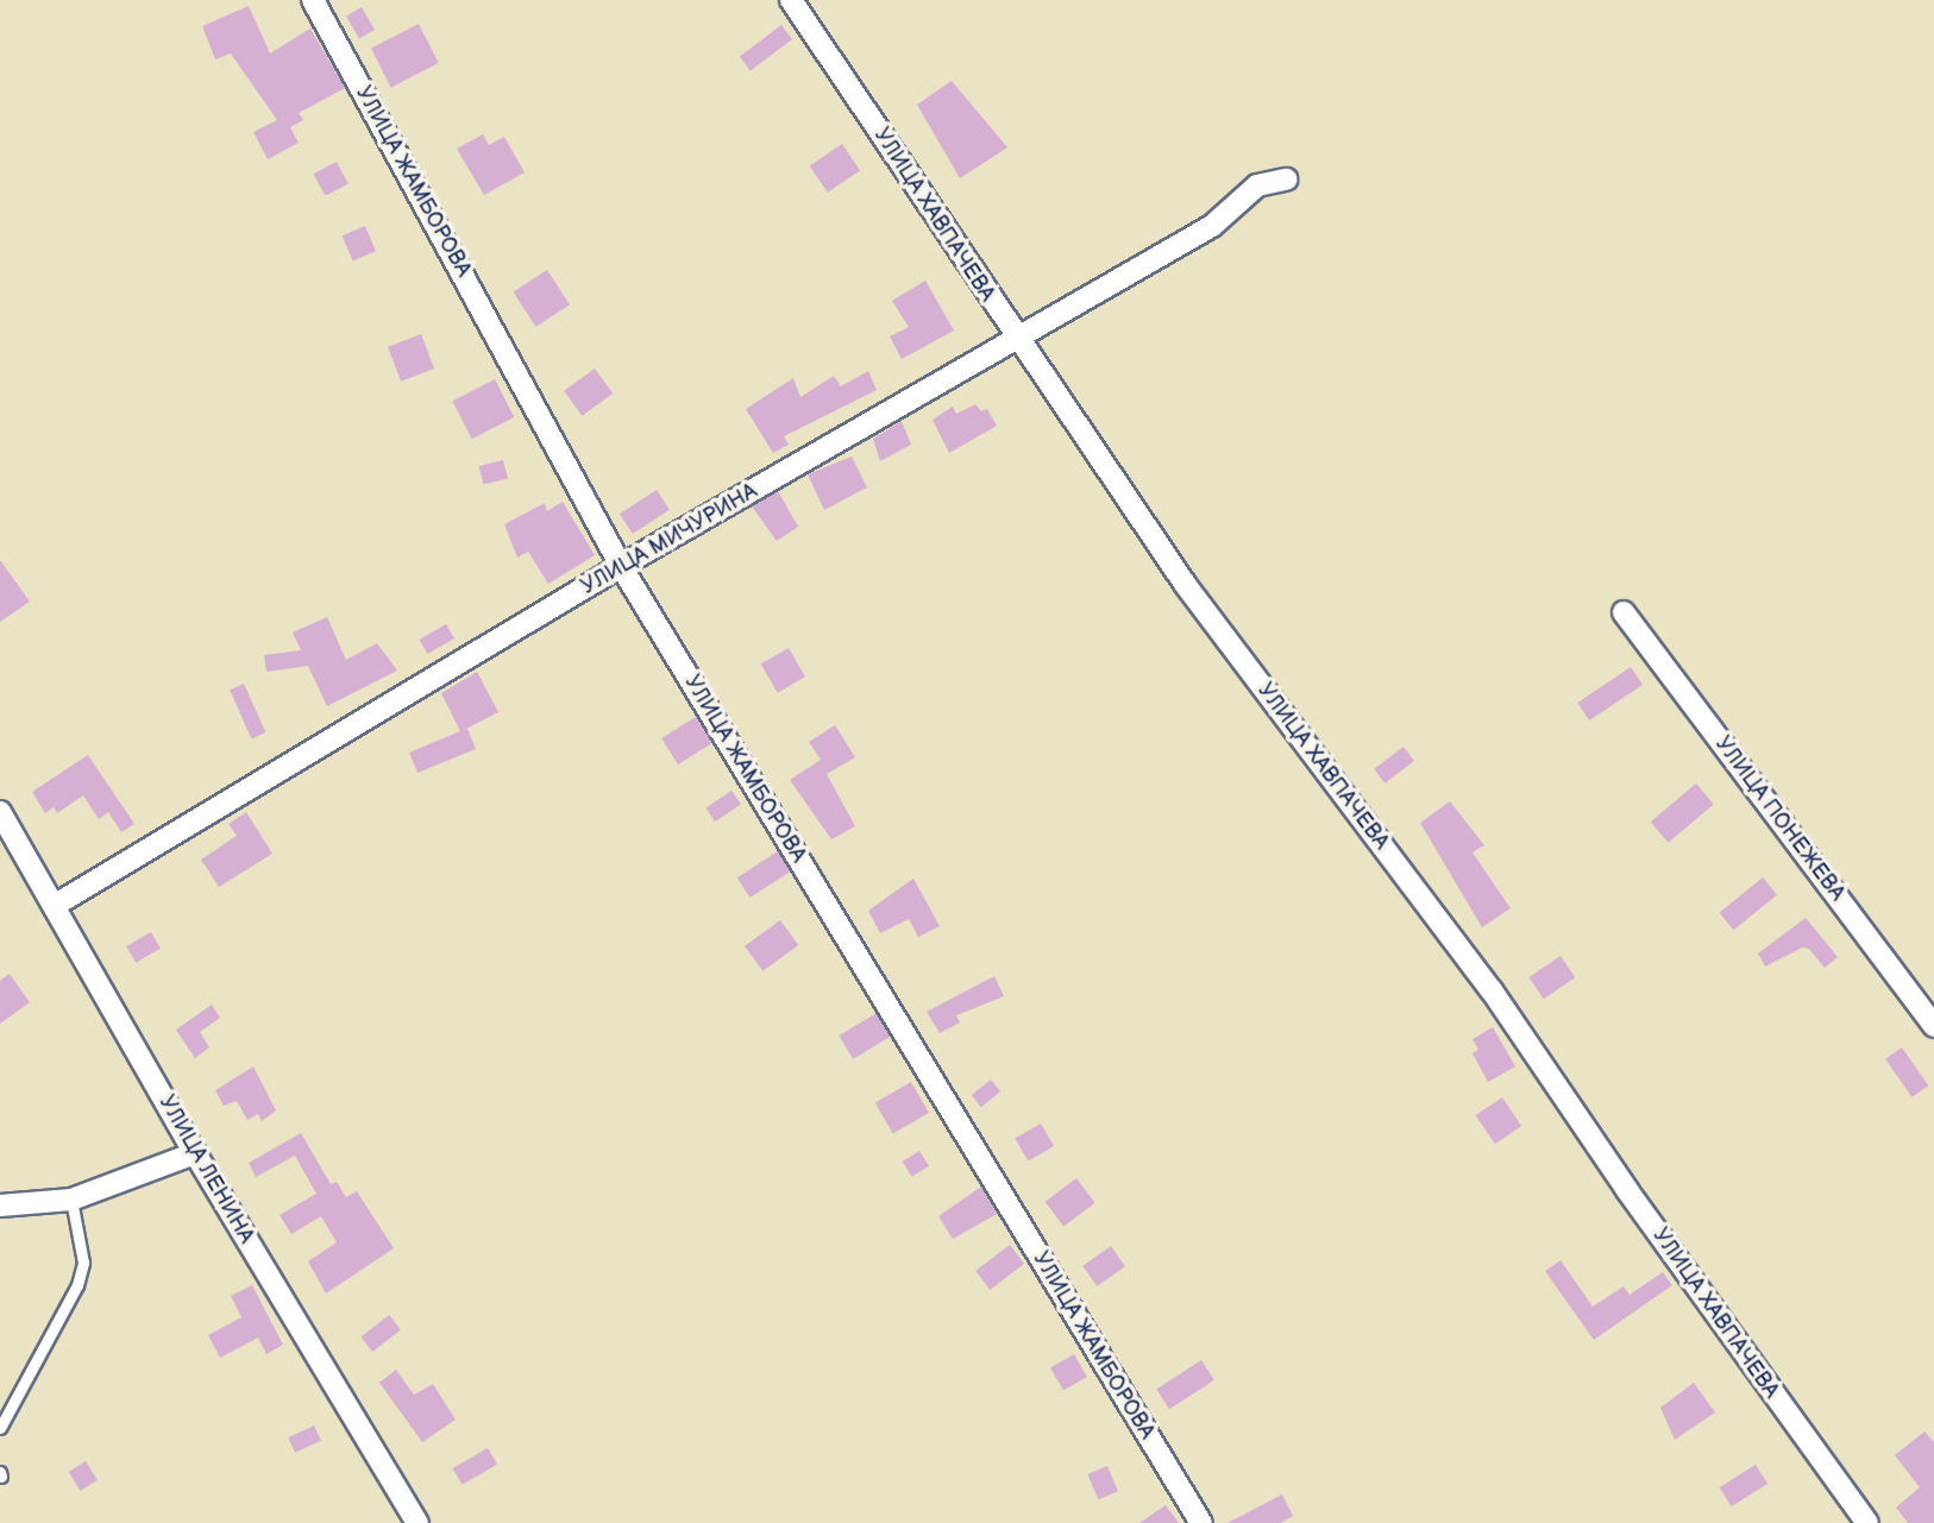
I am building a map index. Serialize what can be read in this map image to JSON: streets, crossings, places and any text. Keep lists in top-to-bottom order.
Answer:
{
  "streets": {
    "street": [
      "УЛИЦА ЖАМБОРОВА",
      "УЛИЦА ХАВПАЧЕВА",
      "УЛИЦА МИЧУРИНА",
      "УЛИЦА ПОНЕЖЕВА",
      "УЛИЦА ЛЕНИНА"
    ]
  },
  "crossings": [
    ["УЛИЦА ЖАМБОРОВА", "УЛИЦА МИЧУРИНА"],
    ["УЛИЦА ХАВПАЧЕВА", "УЛИЦА МИЧУРИНА"],
    ["УЛИЦА МИЧУРИНА", "УЛИЦА ЛЕНИНА"]
  ]
}
